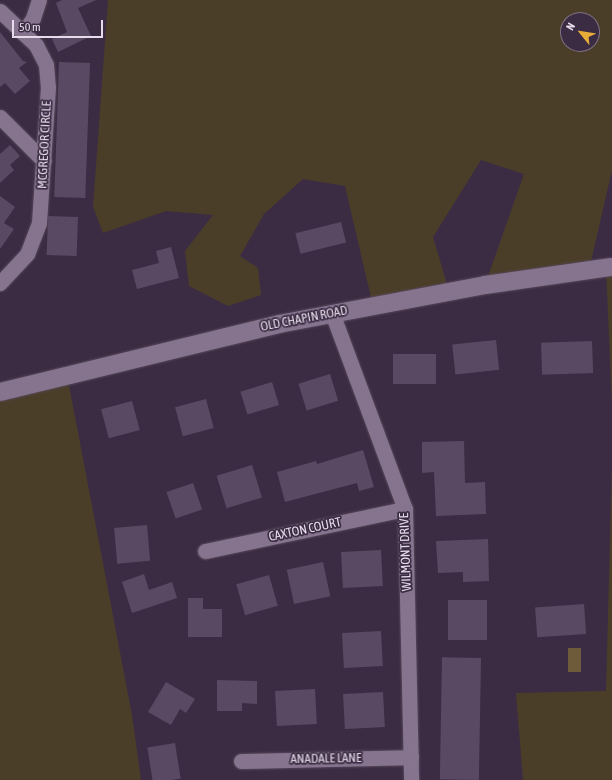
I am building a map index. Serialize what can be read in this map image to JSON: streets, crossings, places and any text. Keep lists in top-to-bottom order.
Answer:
{
  "streets": {
    "street": [
      "MCGREGOR CIRCLE",
      "OLD CHAPIN ROAD",
      "CAXTON COURT",
      "WILMONT DRIVE",
      "ANADALE LANE"
    ]
  },
  "crossings": [
    ["OLD CHAPIN ROAD", "WILMONT DRIVE"],
    ["CAXTON COURT", "WILMONT DRIVE"],
    ["WILMONT DRIVE", "ANADALE LANE"]
  ],
  "scale_bar": "50 m",
  "north": "top left"
}
